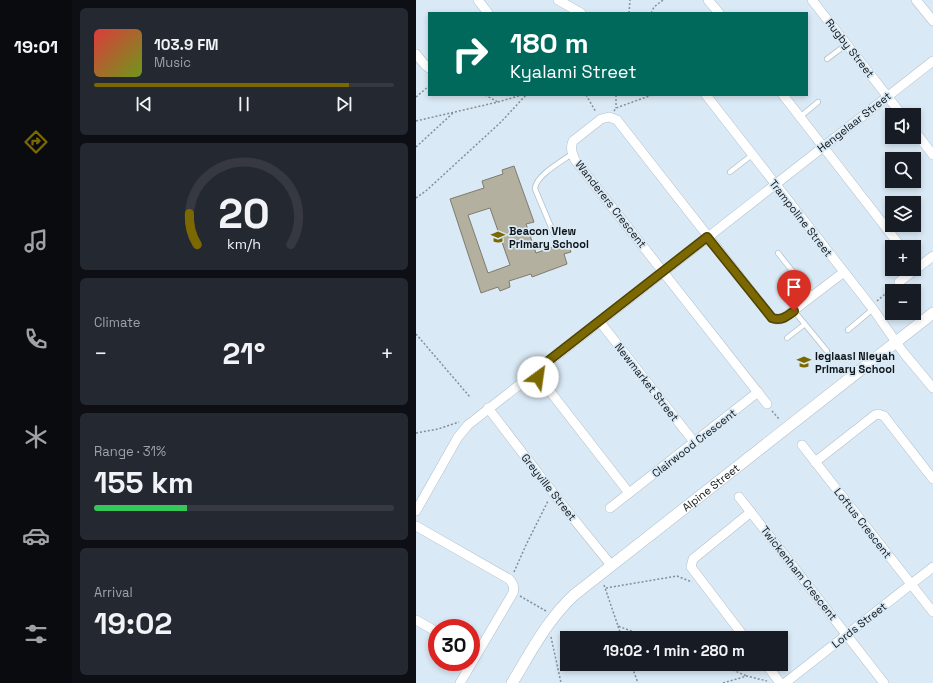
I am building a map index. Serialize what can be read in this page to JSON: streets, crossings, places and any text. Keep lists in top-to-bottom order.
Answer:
{
  "streets": {
    "street": [
      "Rugby Street",
      "Hengelaar Street",
      "Wanderers Crescent",
      "Trampoline Street",
      "Newmarket Street",
      "Clairwood Crescent",
      "Greyville Street",
      "Alpine Street",
      "Loftus Crescent",
      "Twickenham Crescent",
      "Lords Street"
    ]
  },
  "crossings": [
    ["Rugby Street", "Hengelaar Street"],
    ["Hengelaar Street", "Wanderers Crescent"],
    ["Hengelaar Street", "Trampoline Street"],
    ["Hengelaar Street", "Newmarket Street"],
    ["Hengelaar Street", "Greyville Street"],
    ["Trampoline Street", "Alpine Street"],
    ["Newmarket Street", "Clairwood Crescent"],
    ["Greyville Street", "Alpine Street"],
    ["Loftus Crescent", "Lords Street"],
    ["Twickenham Crescent", "Lords Street"]
  ],
  "places": {
    "school or university": ["Beacon View Primary School", "Ieglaasi Nieyah Primary School"]
  },
  "page": {
    "tabs": "19:01",
    "turn": ["180 m", "Kyalami Street"],
    "song": ["103.9 FM", "Music"],
    "map_buttons": ["+", "−"],
    "tile": [
      "Climate",
      ["Range · 31%", "155 km"],
      ["Arrival", "19:02"]
    ],
    "heat": ["−", "21°", "+"],
    "limit": "30",
    "trip": "19:02 · 1 min · 280 m",
    "gauge": ["20", "km/h"]
  }
}
